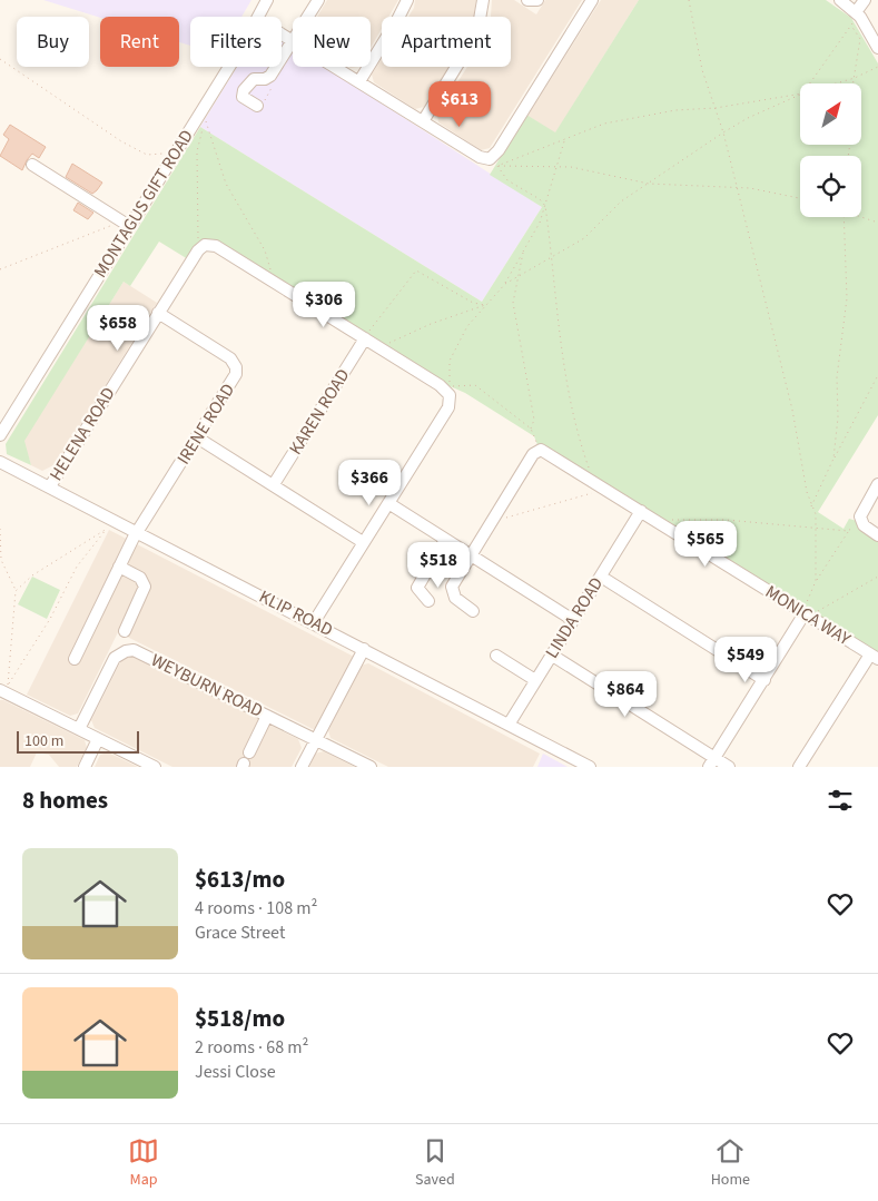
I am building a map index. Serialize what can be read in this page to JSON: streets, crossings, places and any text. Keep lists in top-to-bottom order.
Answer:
{
  "streets": {
    "street": [
      "MONTAGUS GIFT ROAD",
      "KAREN ROAD",
      "IRENE ROAD",
      "HELENA ROAD",
      "KLIP ROAD",
      "MONICA WAY",
      "LINDA ROAD",
      "WEYBURN ROAD"
    ]
  },
  "crossings": [
    ["IRENE ROAD", "HELENA ROAD"],
    ["IRENE ROAD", "KLIP ROAD"],
    ["HELENA ROAD", "KLIP ROAD"],
    ["KLIP ROAD", "LINDA ROAD"],
    ["MONICA WAY", "LINDA ROAD"]
  ],
  "scale_bar": "100 m",
  "north": "top right",
  "page": {
    "chip": [
      "Buy",
      "Rent",
      "Filters",
      "New",
      "Apartment"
    ],
    "price": [
      "$613",
      "$306",
      "$658",
      "$366",
      "$565",
      "$518",
      "$549",
      "$864"
    ],
    "scale": "100 m",
    "heading": "8 homes",
    "list": [
      {
        "name": "$613/mo",
        "note": "4 rooms · 108 m² · Grace Street"
      },
      {
        "name": "$518/mo",
        "note": "2 rooms · 68 m² · Jessi Close"
      }
    ],
    "tabs": ["Map", "Saved", "Home"]
  }
}
